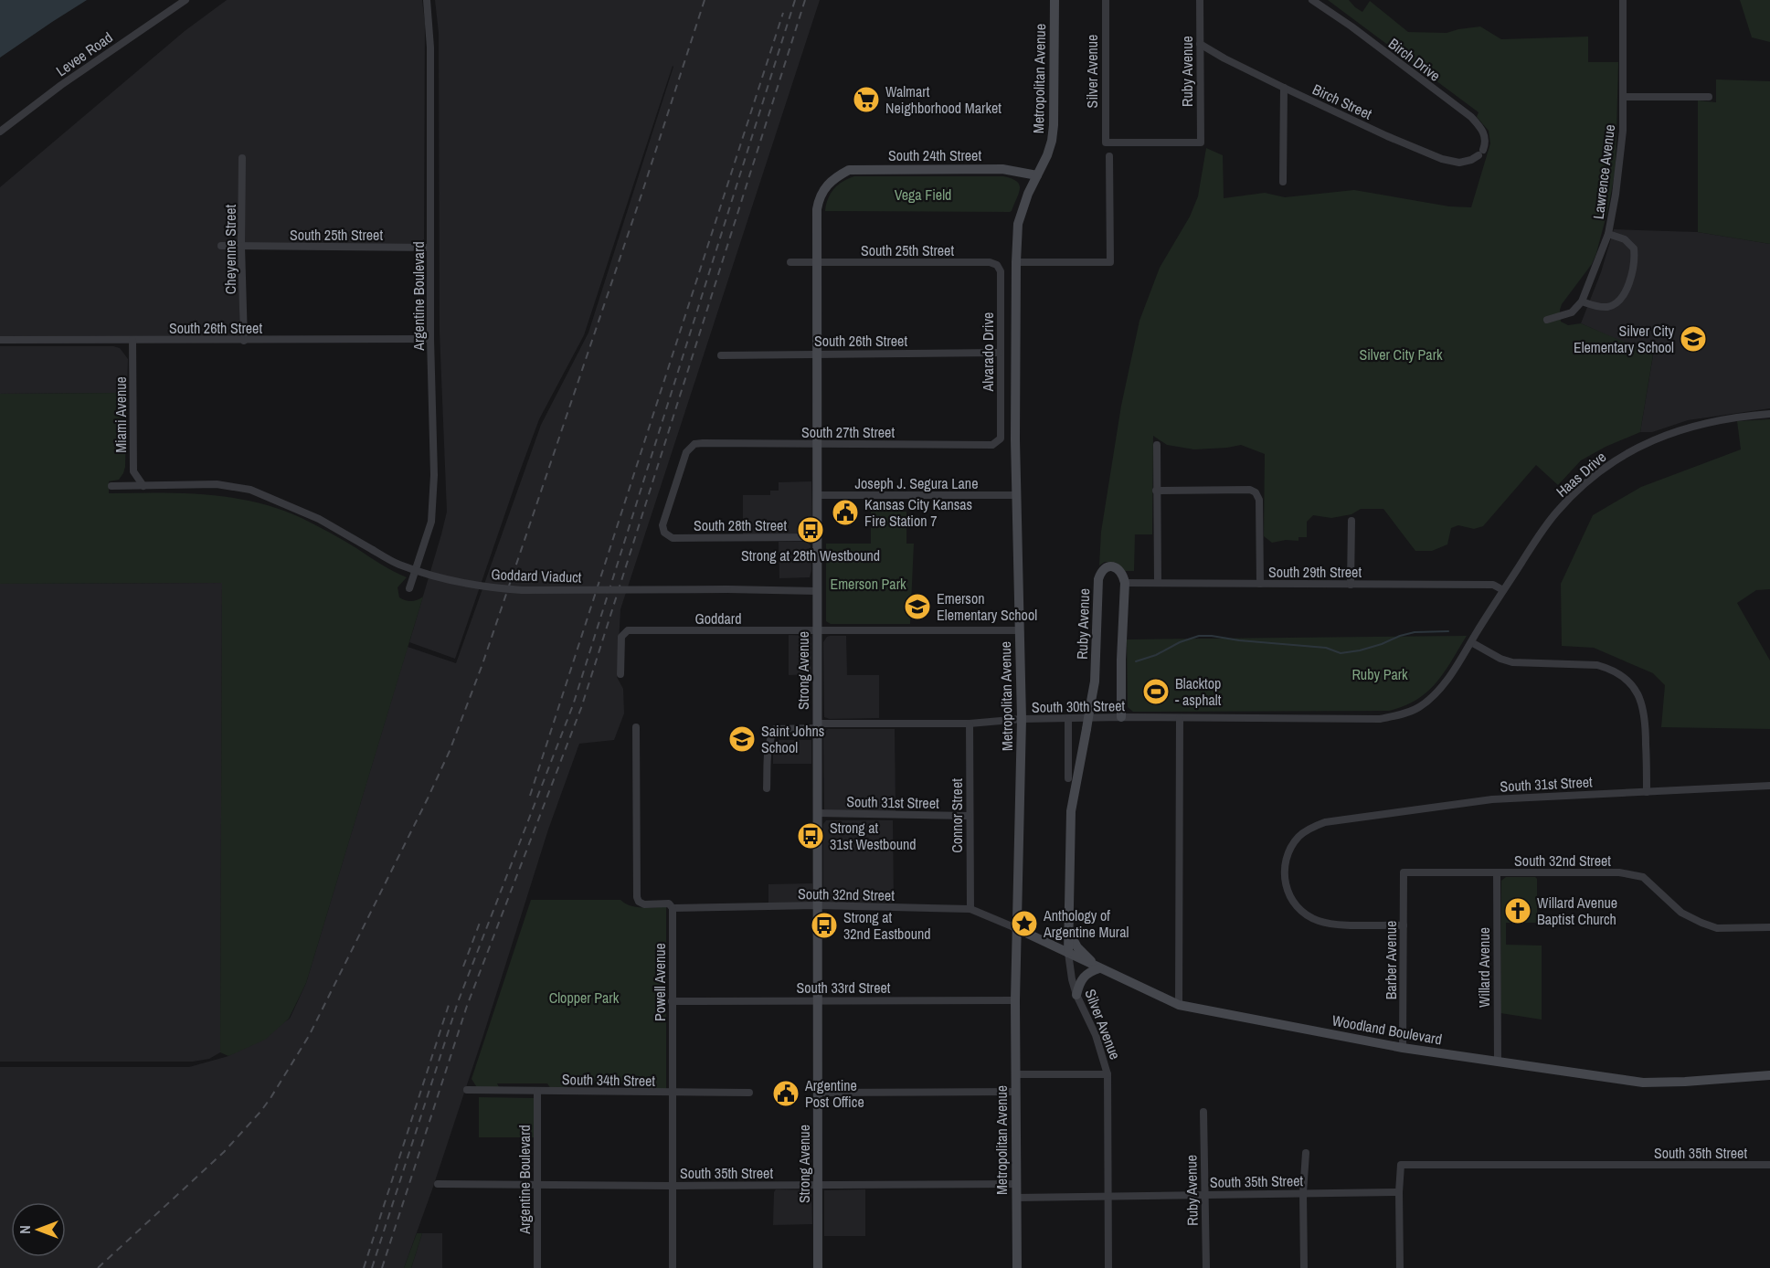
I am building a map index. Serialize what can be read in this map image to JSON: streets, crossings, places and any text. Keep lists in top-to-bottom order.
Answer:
{
  "streets": {
    "street": [
      "Levee Road",
      "Birch Drive",
      "Silver Avenue",
      "Ruby Avenue",
      "Metropolitan Avenue",
      "Birch Street",
      "South 24th Street",
      "Lawrence Avenue",
      "South 25th Street",
      "Cheyenne Street",
      "Argentine Boulevard",
      "South 26th Street",
      "Alvarado Drive",
      "Miami Avenue",
      "South 27th Street",
      "Haas Drive",
      "Joseph J. Segura Lane",
      "South 28th Street",
      "South 29th Street",
      "Goddard Viaduct",
      "Goddard",
      "Strong Avenue",
      "South 30th Street",
      "South 31st Street",
      "Connor Street",
      "South 32nd Street",
      "Barber Avenue",
      "Willard Avenue",
      "Powell Avenue",
      "South 33rd Street",
      "Woodland Boulevard",
      "South 34th Street",
      "South 35th Street"
    ]
  },
  "crossings": [
    ["Birch Drive", "Birch Street"],
    ["Silver Avenue", "Ruby Avenue"],
    ["Silver Avenue", "Woodland Boulevard"],
    ["Silver Avenue", "South 35th Street"],
    ["Ruby Avenue", "Birch Street"],
    ["Ruby Avenue", "South 29th Street"],
    ["Ruby Avenue", "South 35th Street"],
    ["Metropolitan Avenue", "South 24th Street"],
    ["Metropolitan Avenue", "Joseph J. Segura Lane"],
    ["Metropolitan Avenue", "South 30th Street"],
    ["Metropolitan Avenue", "South 32nd Street"],
    ["Metropolitan Avenue", "South 33rd Street"],
    ["Metropolitan Avenue", "Woodland Boulevard"],
    ["Metropolitan Avenue", "South 35th Street"],
    ["South 24th Street", "Strong Avenue"],
    ["South 25th Street", "Cheyenne Street"],
    ["South 25th Street", "Argentine Boulevard"],
    ["South 25th Street", "Alvarado Drive"],
    ["South 25th Street", "Strong Avenue"],
    ["Cheyenne Street", "South 26th Street"],
    ["Argentine Boulevard", "South 26th Street"],
    ["Argentine Boulevard", "South 34th Street"],
    ["Argentine Boulevard", "South 35th Street"],
    ["South 26th Street", "Alvarado Drive"],
    ["South 26th Street", "Miami Avenue"],
    ["South 26th Street", "Strong Avenue"],
    ["Alvarado Drive", "South 27th Street"],
    ["Miami Avenue", "Goddard Viaduct"],
    ["South 27th Street", "South 28th Street"],
    ["South 27th Street", "Strong Avenue"],
    ["Haas Drive", "South 29th Street"],
    ["Haas Drive", "South 30th Street"],
    ["Joseph J. Segura Lane", "Strong Avenue"],
    ["South 28th Street", "Strong Avenue"],
    ["Goddard Viaduct", "Strong Avenue"],
    ["Goddard", "Strong Avenue"],
    ["Strong Avenue", "South 30th Street"],
    ["Strong Avenue", "South 31st Street"],
    ["Strong Avenue", "South 32nd Street"],
    ["Strong Avenue", "South 33rd Street"],
    ["Strong Avenue", "South 35th Street"],
    ["South 30th Street", "Connor Street"],
    ["South 31st Street", "Connor Street"],
    ["South 31st Street", "Barber Avenue"],
    ["Connor Street", "South 32nd Street"],
    ["South 32nd Street", "Barber Avenue"],
    ["South 32nd Street", "Willard Avenue"],
    ["South 32nd Street", "Powell Avenue"],
    ["South 32nd Street", "Woodland Boulevard"],
    ["Barber Avenue", "Woodland Boulevard"],
    ["Willard Avenue", "Woodland Boulevard"],
    ["Powell Avenue", "South 33rd Street"],
    ["Powell Avenue", "South 34th Street"],
    ["Powell Avenue", "South 35th Street"]
  ],
  "parks": [
    "Vega Field",
    "Silver City Park",
    "Emerson Park",
    "Ruby Park",
    "Clopper Park"
  ],
  "places": {
    "supermarket": ["Walmart Neighborhood Market"],
    "school or university": ["Silver City Elementary School", "Emerson Elementary School", "Saint Johns School"],
    "public building": ["Kansas City Kansas Fire Station 7", "Argentine Post Office"],
    "bus stop": ["Strong at 28th Westbound", "Strong at 31st Westbound", "Strong at 32nd Eastbound"],
    "sports": ["Blacktop - asphalt"],
    "church": ["Willard Avenue Baptist Church"],
    "place": ["Anthology of Argentine Mural"]
  },
  "north": "left"
}
